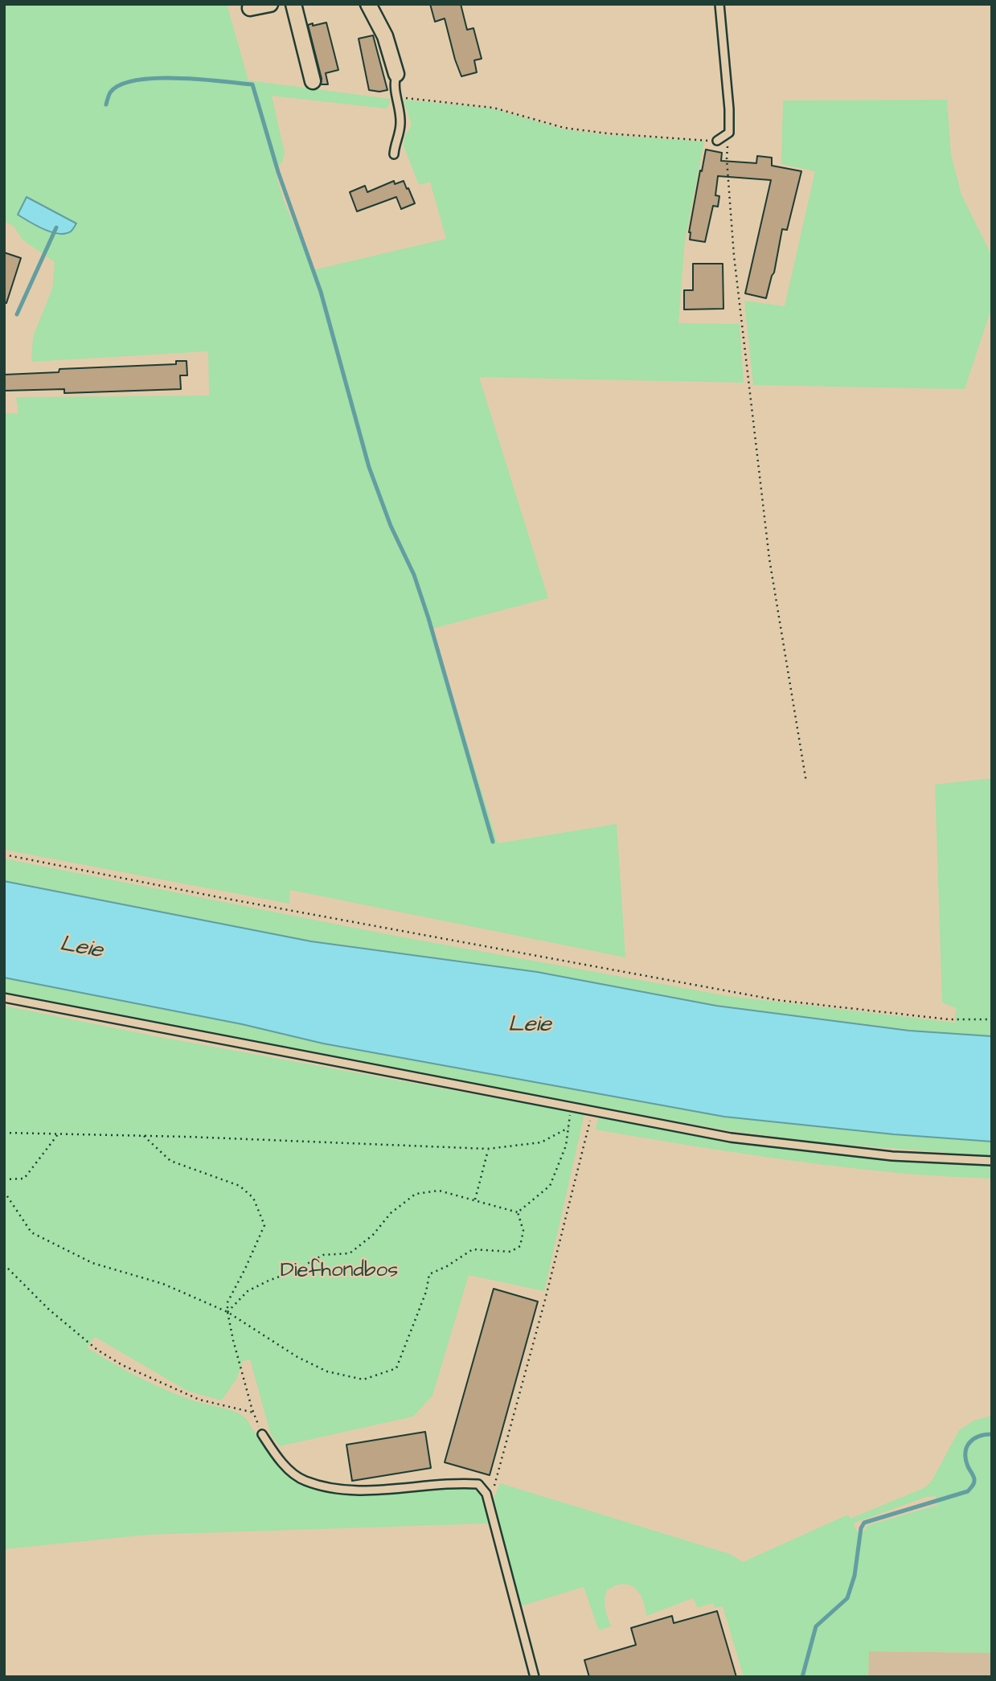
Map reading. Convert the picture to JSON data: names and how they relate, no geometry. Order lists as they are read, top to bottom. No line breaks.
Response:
{"water":["Leie"],"parks":["Diefhondbos"]}
